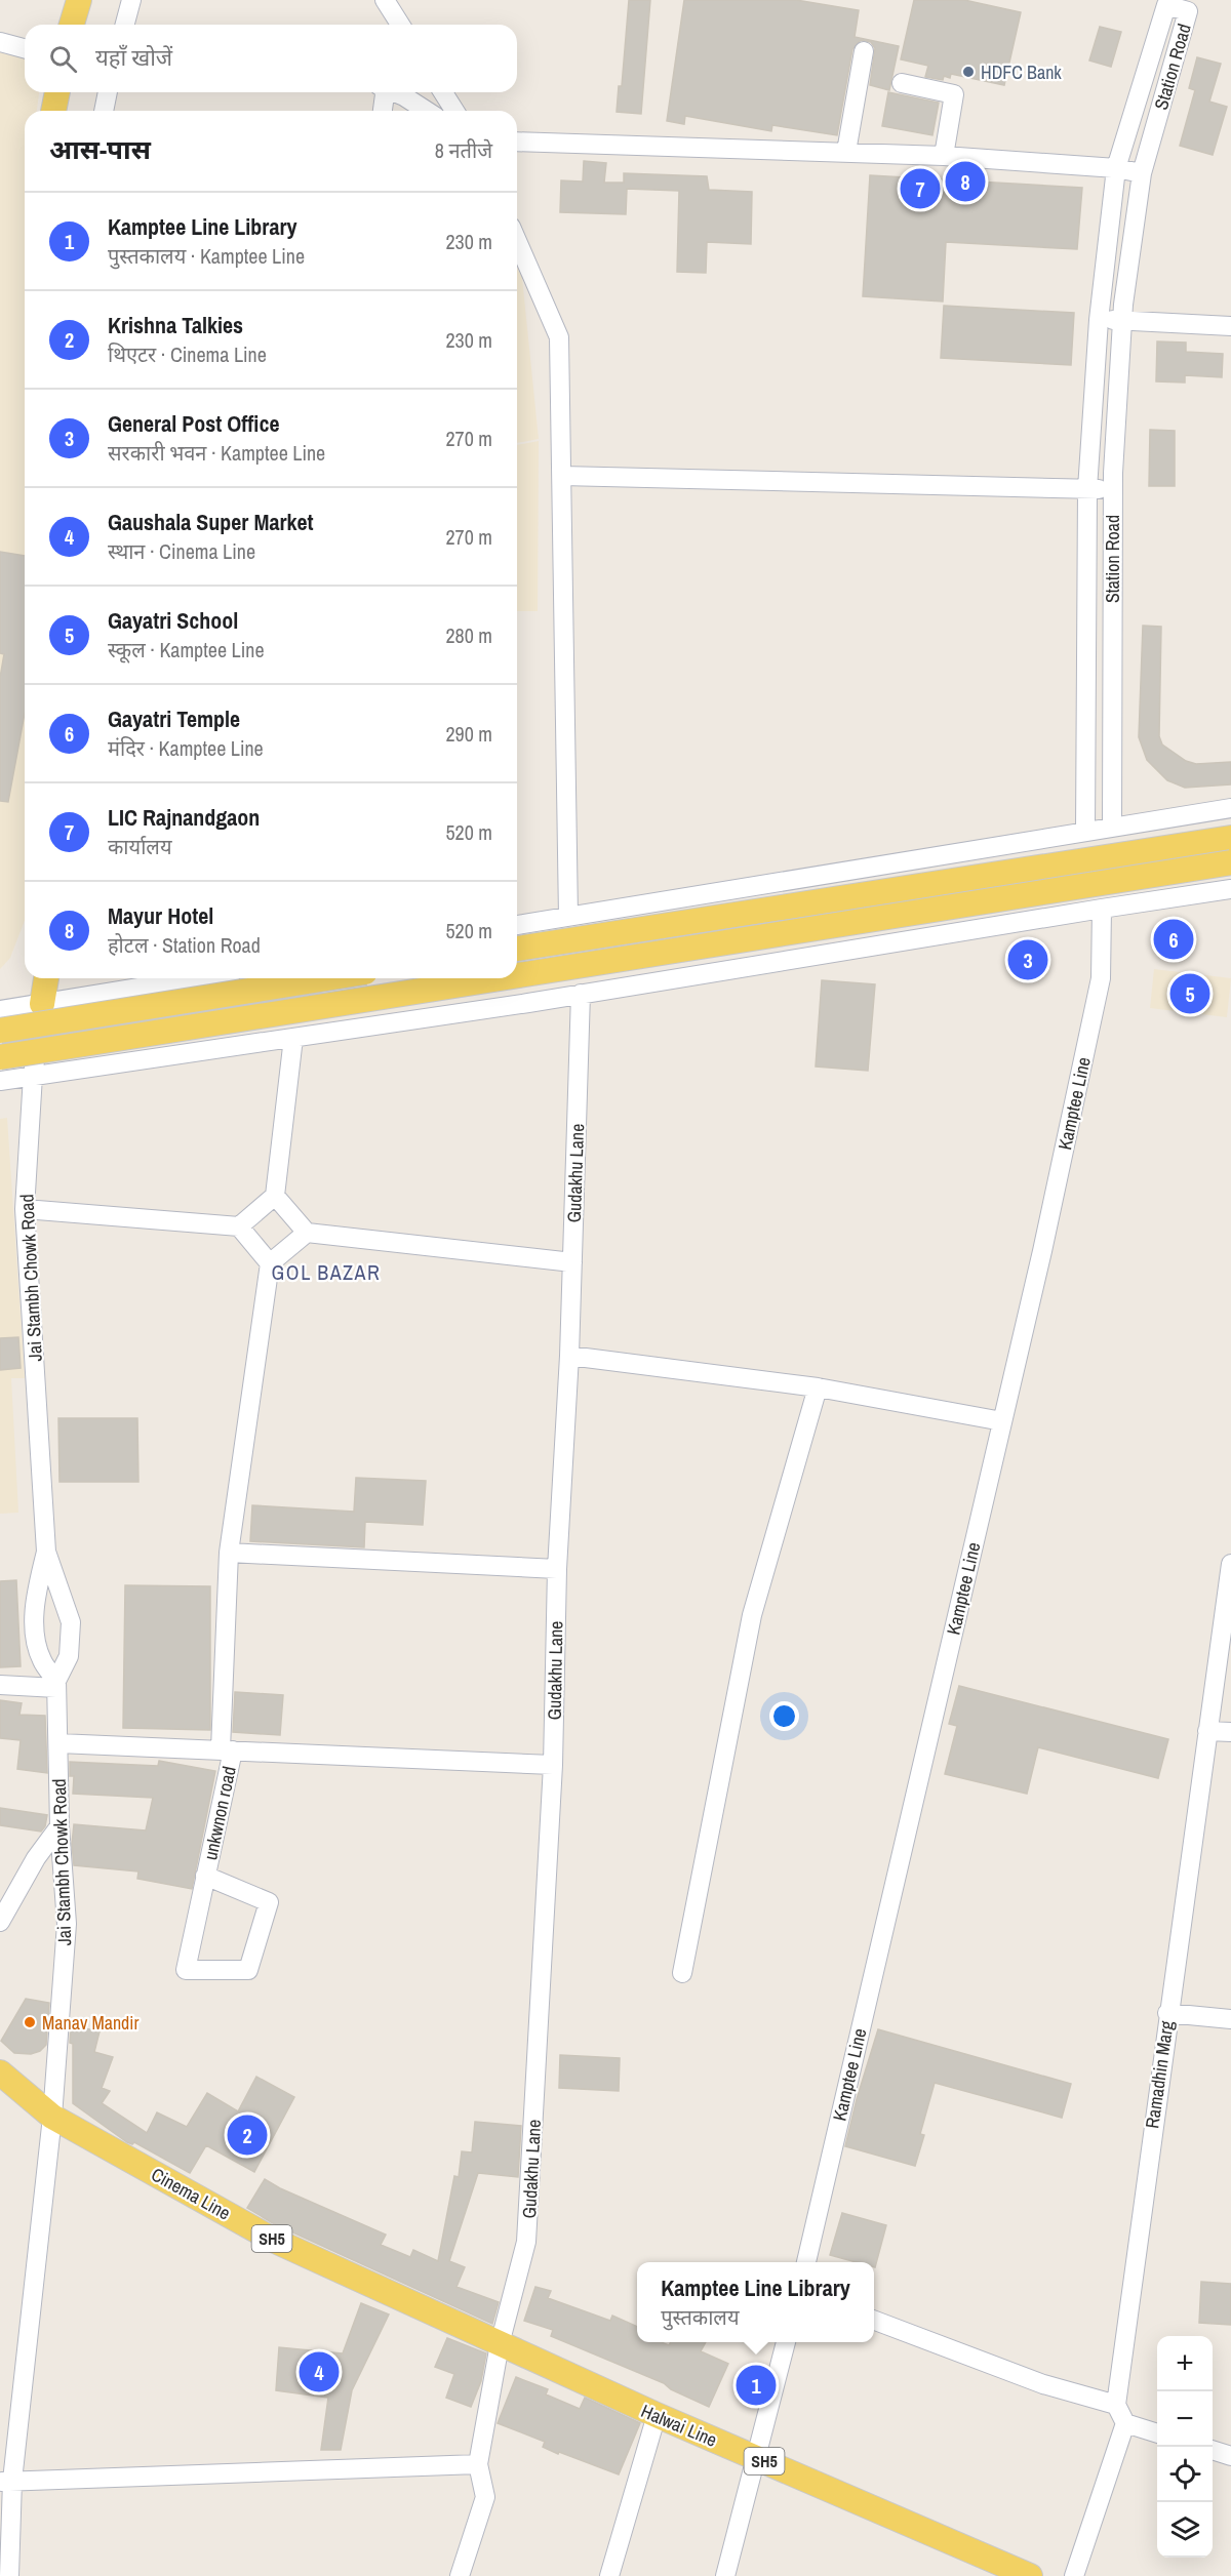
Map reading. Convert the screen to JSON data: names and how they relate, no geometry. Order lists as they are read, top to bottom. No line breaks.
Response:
{"streets":{"main road":["Cinema Line","SH5","Halwai Line"],"street":["Station Road","Kamptee Line","Gudakhu Lane","Jai Stambh Chowk Road","unkwnon road","Ramadhin Marg"]},"crossings":[["Gudakhu Lane","Cinema Line"],["Gudakhu Lane","Halwai Line"],["Jai Stambh Chowk Road","Cinema Line"],["Jai Stambh Chowk Road","SH5"],["Cinema Line","SH5"],["Cinema Line","Halwai Line"]],"districts":["GOL BAZAR"],"places":["HDFC Bank","Manav Mandir"],"page":{"search":"यहाँ खोजें","heading":["आस-पास","8 नतीजे"],"pins":["8","7","6","3","5","2","4","1"],"list":[{"mark":"1","name":"Kamptee Line Library","note":"पुस्तकालय · Kamptee Line","value":"230 m"},{"mark":"2","name":"Krishna Talkies","note":"थिएटर · Cinema Line","value":"230 m"},{"mark":"3","name":"General Post Office","note":"सरकारी भवन · Kamptee Line","value":"270 m"},{"mark":"4","name":"Gaushala Super Market","note":"स्थान · Cinema Line","value":"270 m"},{"mark":"5","name":"Gayatri School","note":"स्कूल · Kamptee Line","value":"280 m"},{"mark":"6","name":"Gayatri Temple","note":"मंदिर · Kamptee Line","value":"290 m"},{"mark":"7","name":"LIC Rajnandgaon","note":"कार्यालय","value":"520 m"},{"mark":"8","name":"Mayur Hotel","note":"होटल · Station Road","value":"520 m"}],"popup":["Kamptee Line Library","पुस्तकालय"],"map_buttons":["+","−"]}}
